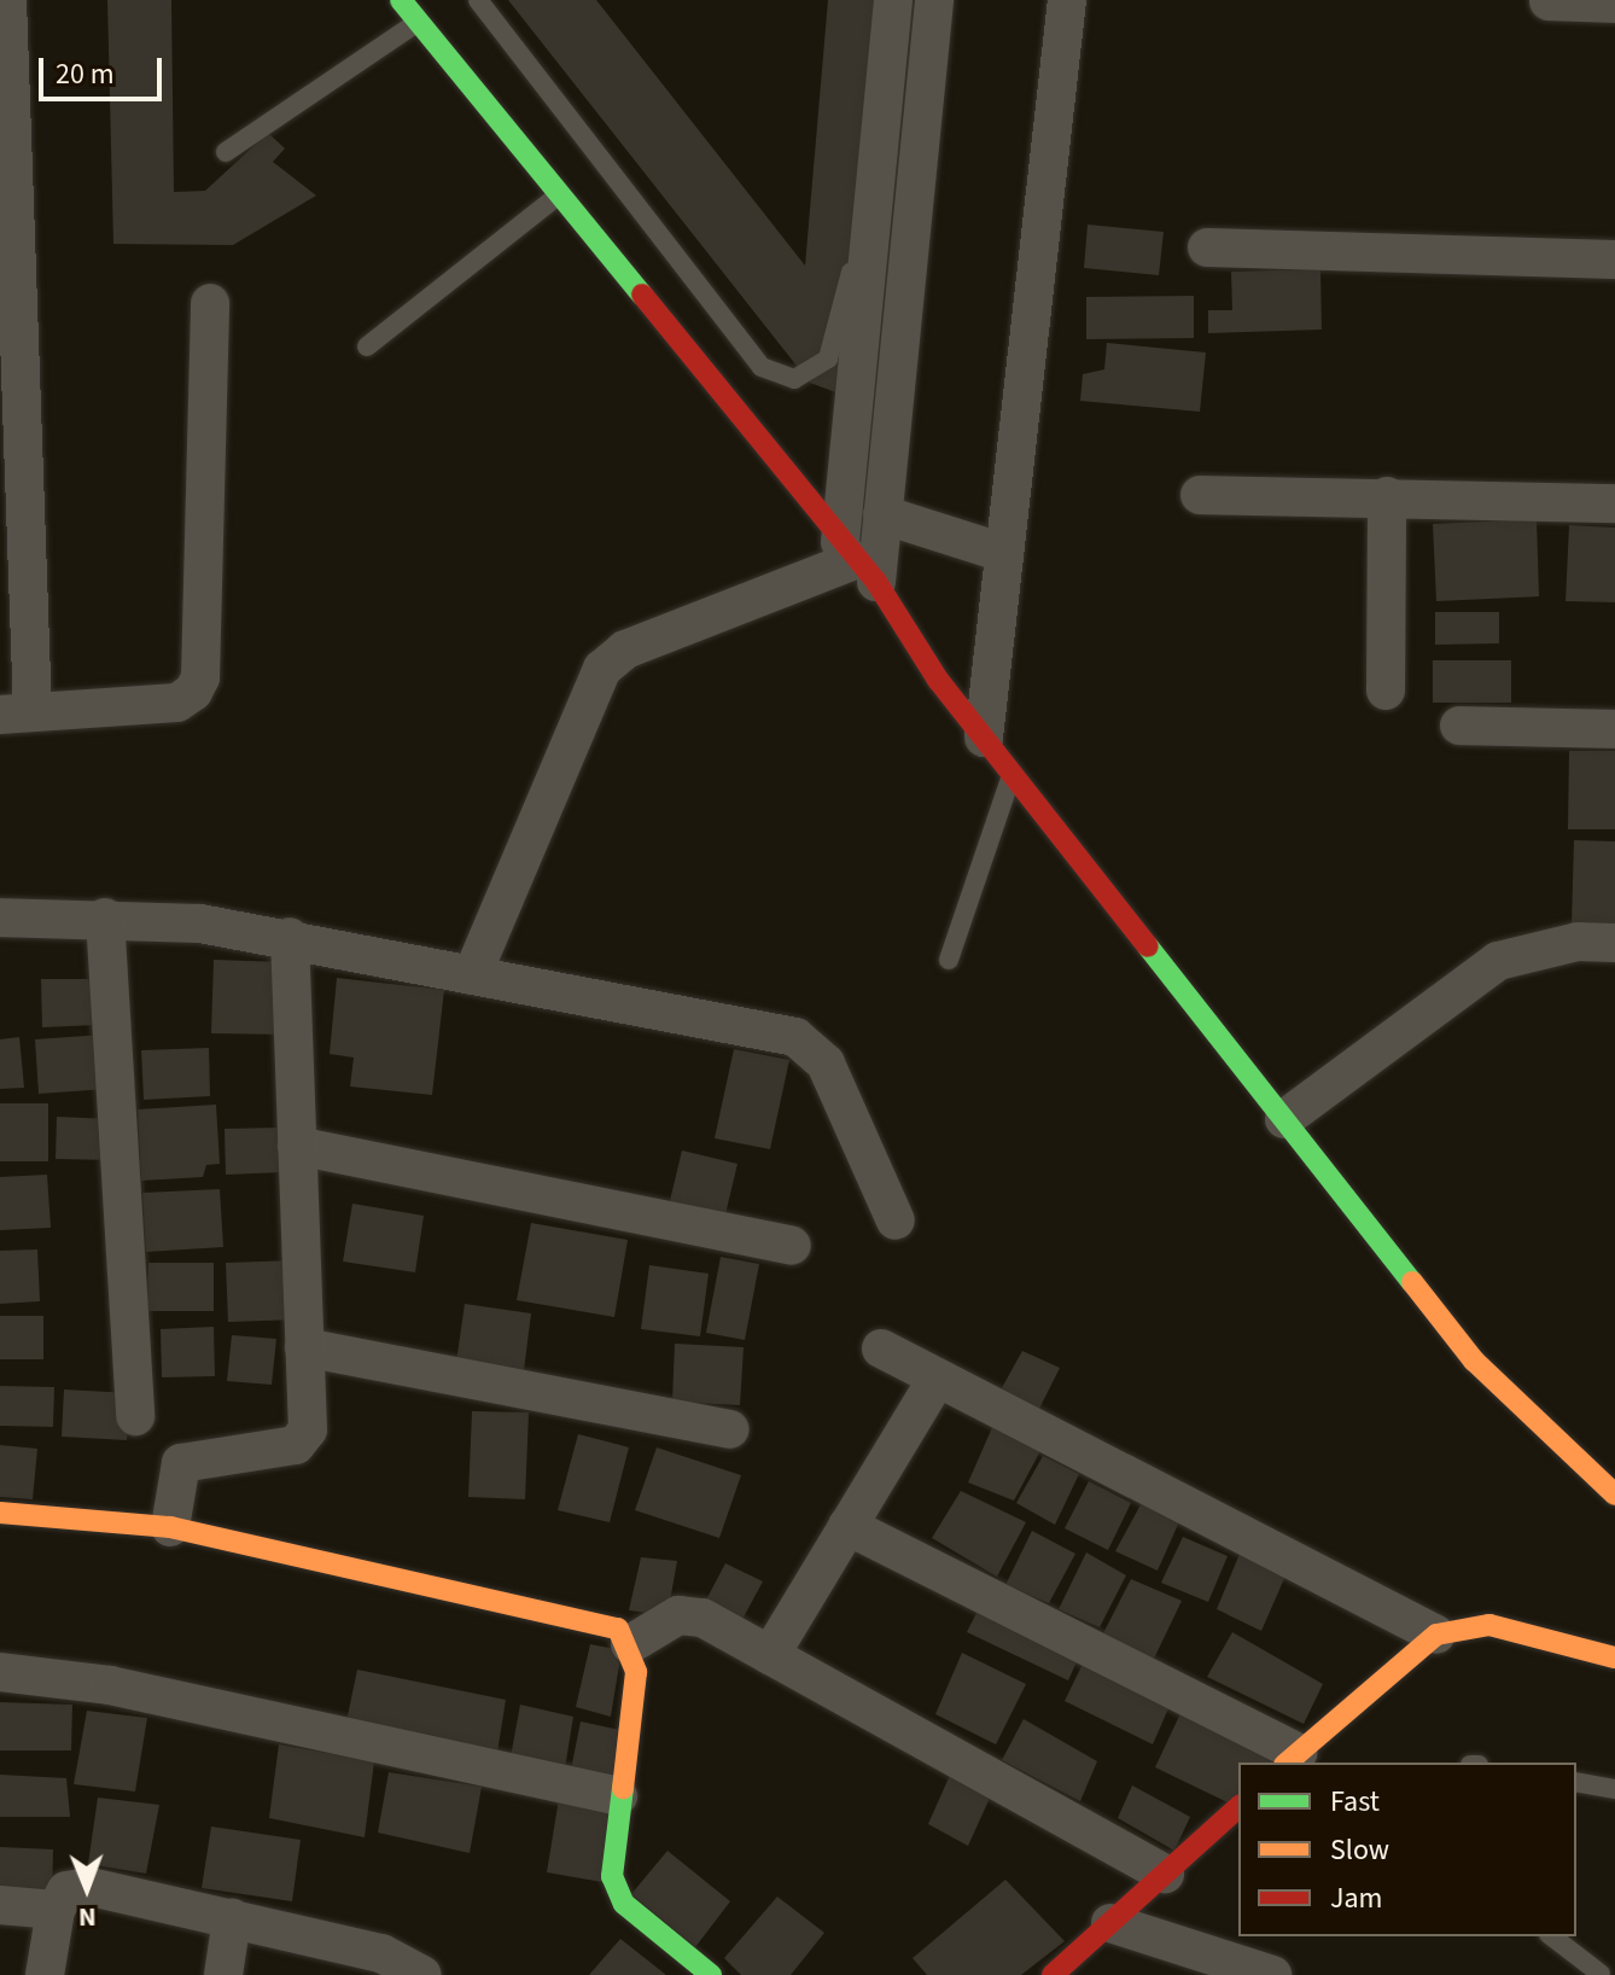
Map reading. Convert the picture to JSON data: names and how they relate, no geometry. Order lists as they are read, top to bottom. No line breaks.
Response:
{"legend":["Fast","Slow","Jam"],"scale_bar":"20 m","north":"bottom"}
